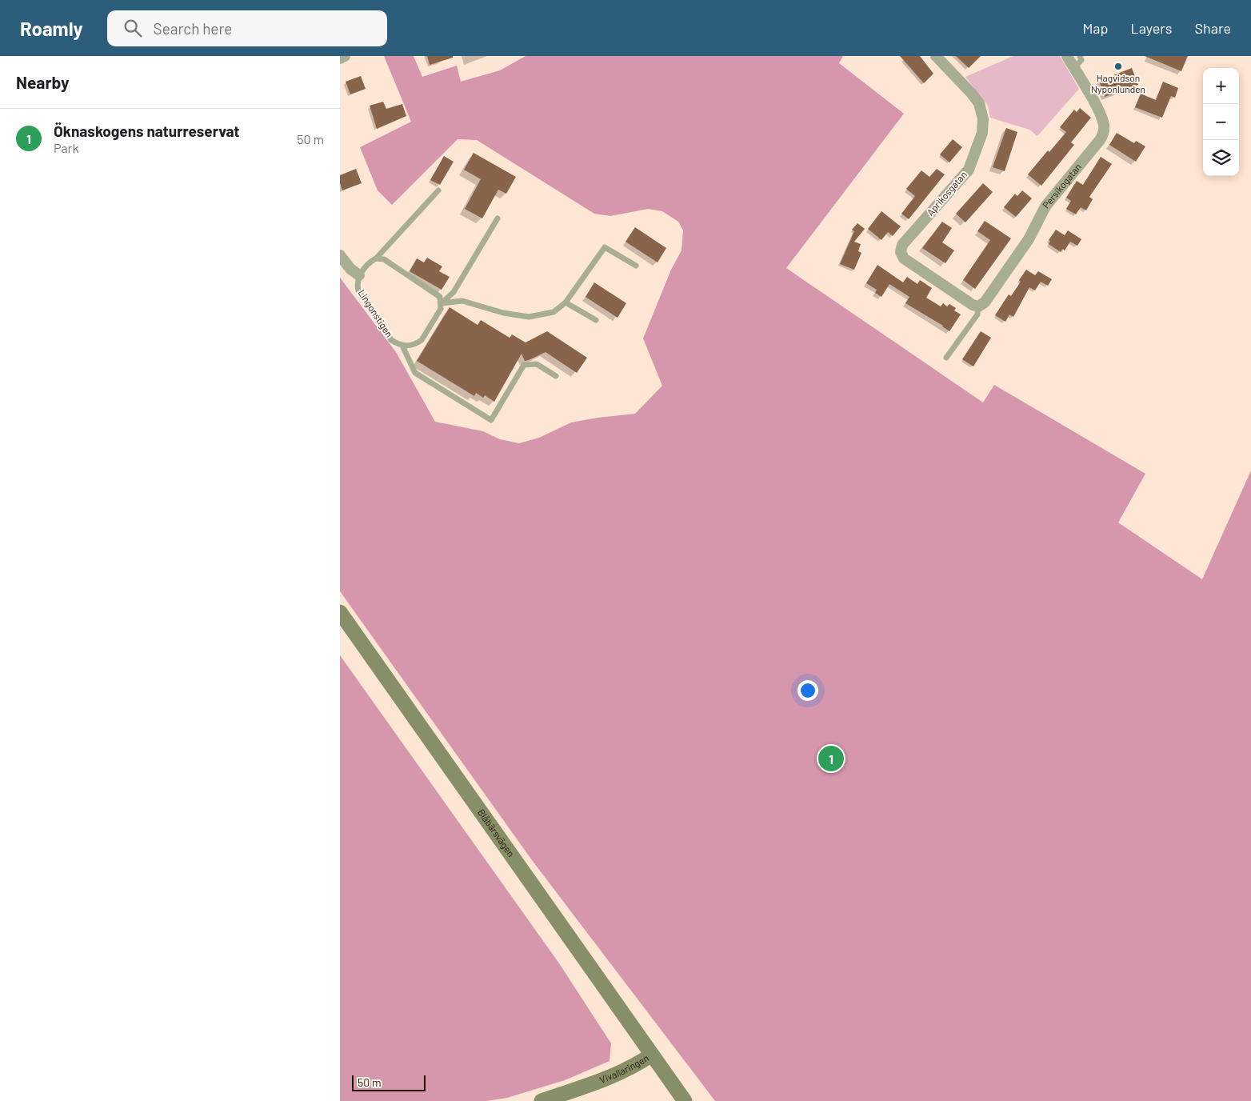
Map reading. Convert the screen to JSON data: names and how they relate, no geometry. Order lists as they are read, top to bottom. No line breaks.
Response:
{"streets":{"street":["Persikogatan","Aprikosgatan","Lingonstigen","Blåbärsvägen","Vivallaringen"]},"crossings":[["Persikogatan","Aprikosgatan"],["Blåbärsvägen","Vivallaringen"]],"places":["Hagvidson Nyponlunden"],"scale_bar":"50 m","page":{"header":"Roamly","search":"Search here","nav":["Map","Layers","Share"],"heading":"Nearby","map_buttons":["+","−"],"list":[{"mark":"1","name":"Öknaskogens naturreservat","note":"Park","value":"50 m"}],"pins":"1","scale":"50 m"}}
